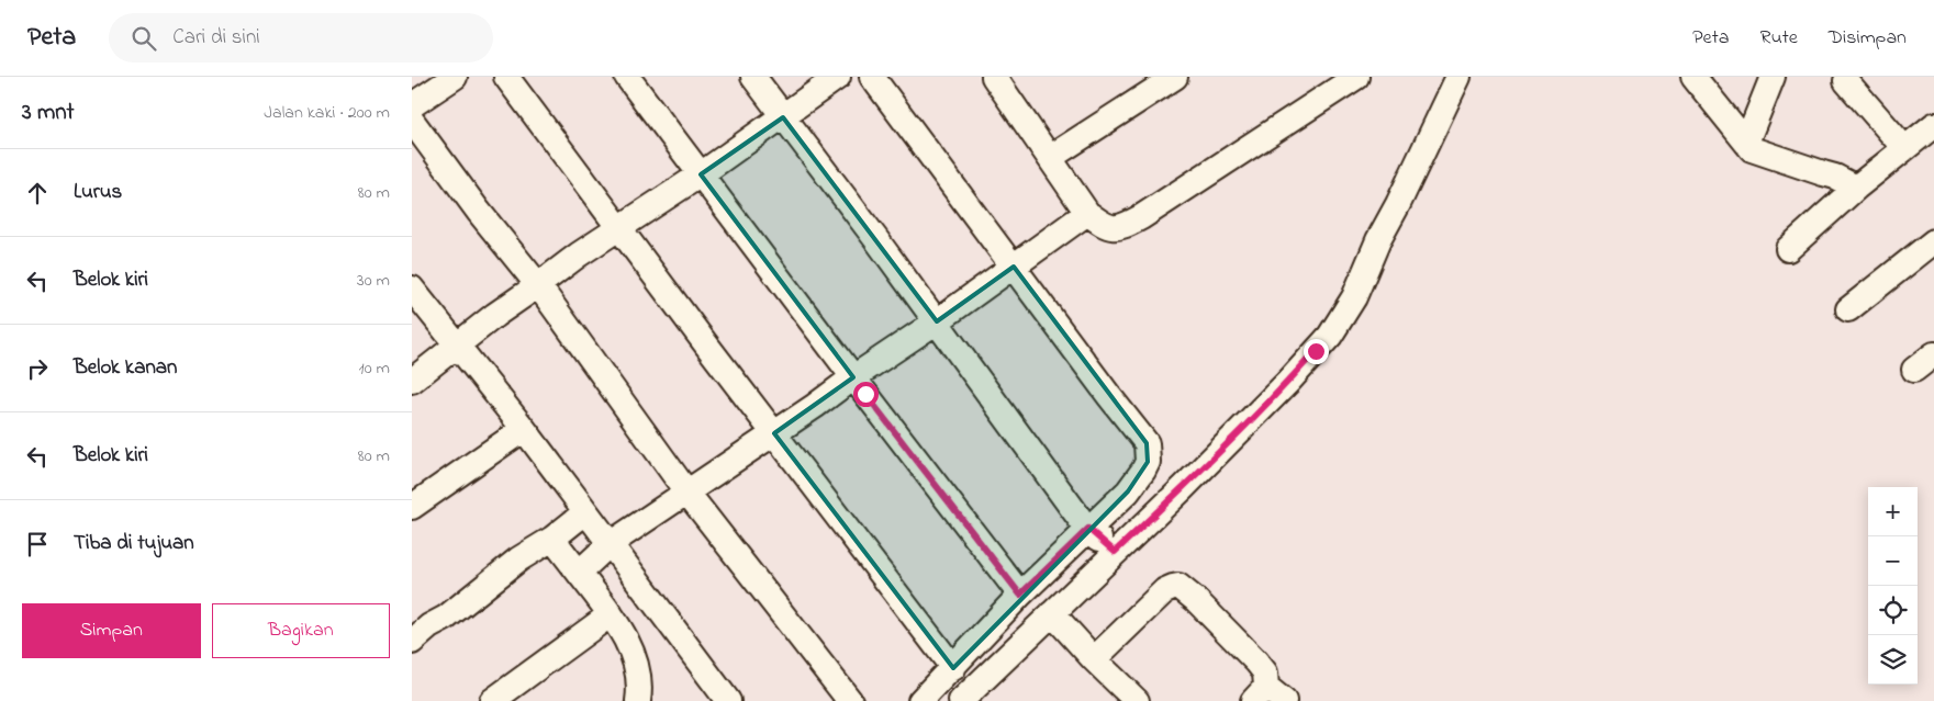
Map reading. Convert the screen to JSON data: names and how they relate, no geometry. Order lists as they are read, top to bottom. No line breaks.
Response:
{"page":{"header":"Peta","search":"Cari di sini","nav":["Peta","Rute","Disimpan"],"heading":["3 mnt","Jalan kaki · 200 m"],"list":[["Lurus","80 m"],["Belok kiri","30 m"],["Belok kanan","10 m"],["Belok kiri","80 m"],"Tiba di tujuan"],"map_buttons":["+","−"],"buttons":["Simpan","Bagikan"]}}
